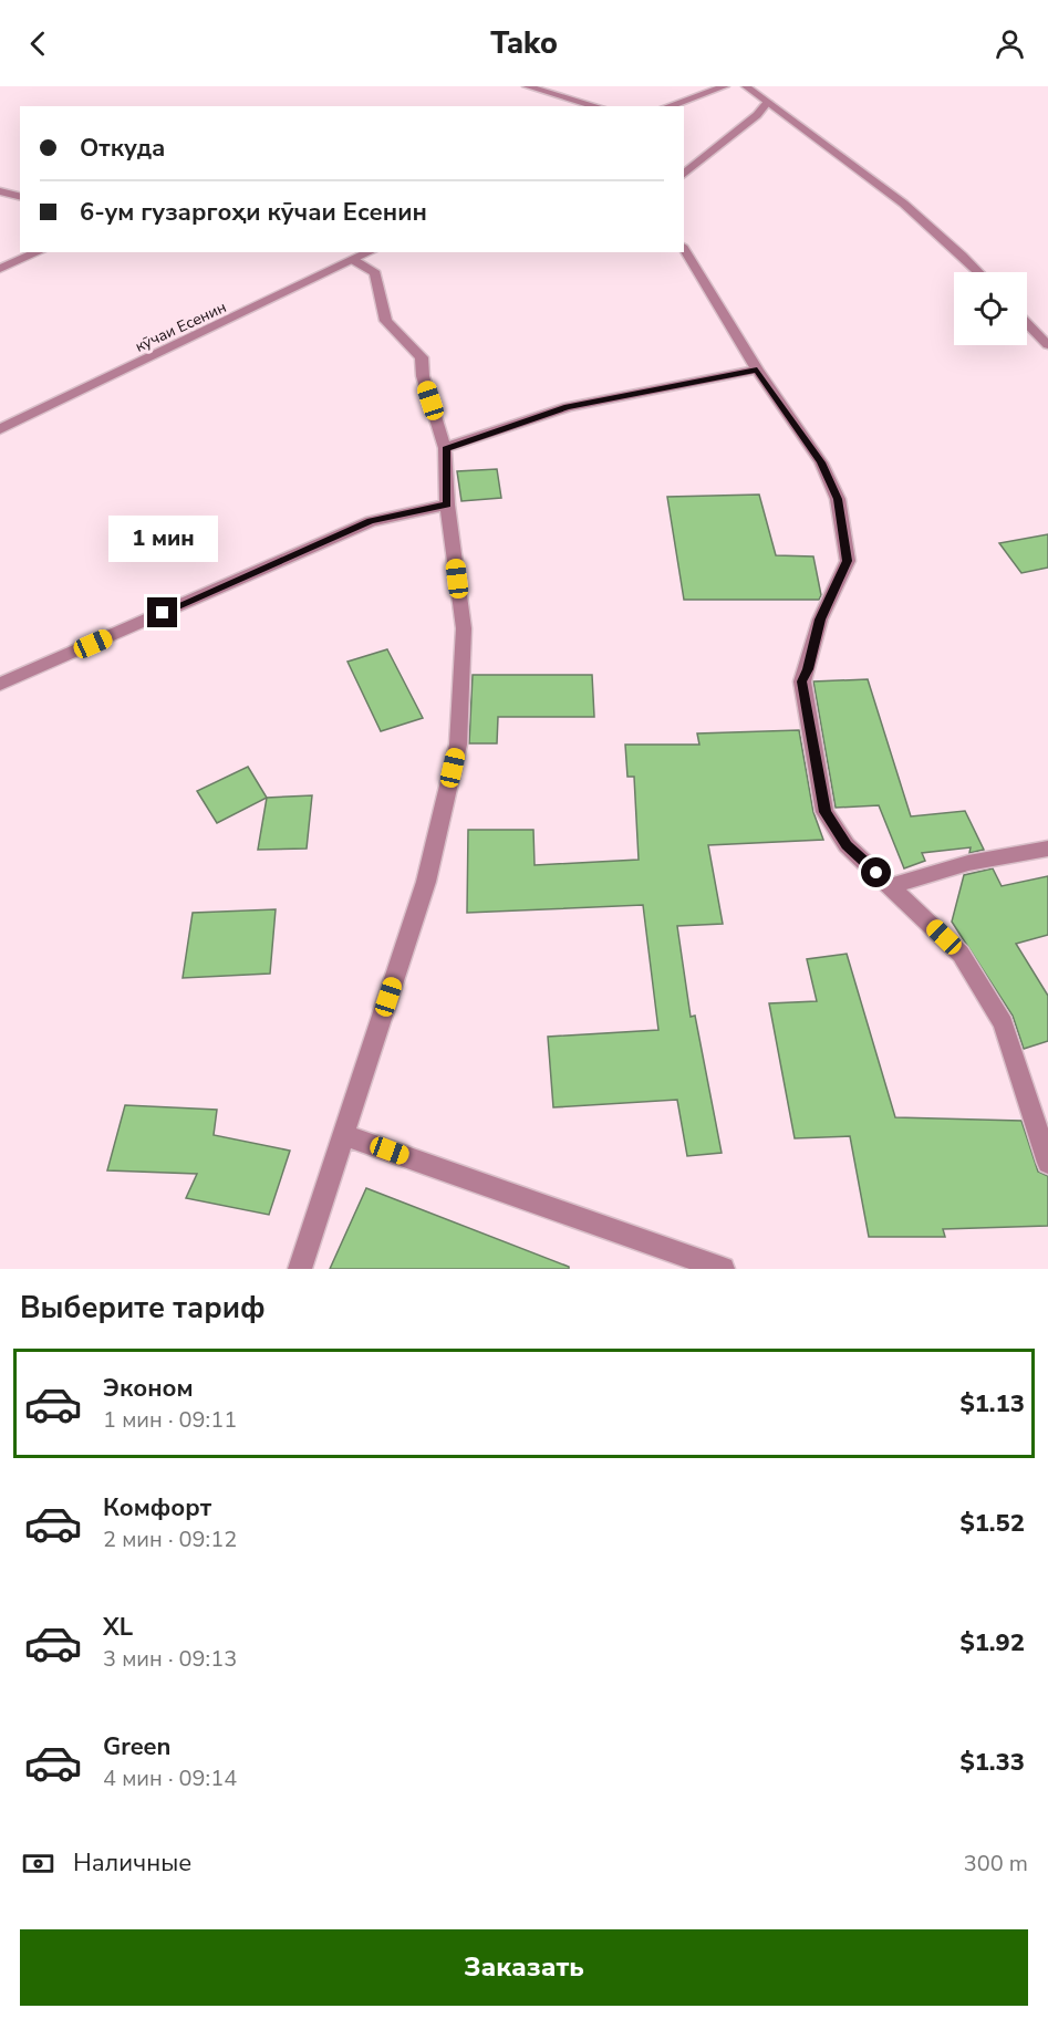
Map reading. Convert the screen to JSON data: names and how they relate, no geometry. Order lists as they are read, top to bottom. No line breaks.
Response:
{"streets":{"street":["кӯчаи Есенин"]},"page":{"header":"Tako","banner":["Откуда","6-ум гузаргоҳи кӯчаи Есенин"],"bubble":"1 мин","heading":"Выберите тариф","list":[{"name":"Эконом","note":"1 мин · 09:11","value":"$1.13"},{"name":"Комфорт","note":"2 мин · 09:12","value":"$1.52"},{"name":"XL","note":"3 мин · 09:13","value":"$1.92"},{"name":"Green","note":"4 мин · 09:14","value":"$1.33"}],"pay":["Наличные","300 m"],"buttons":"Заказать"}}
